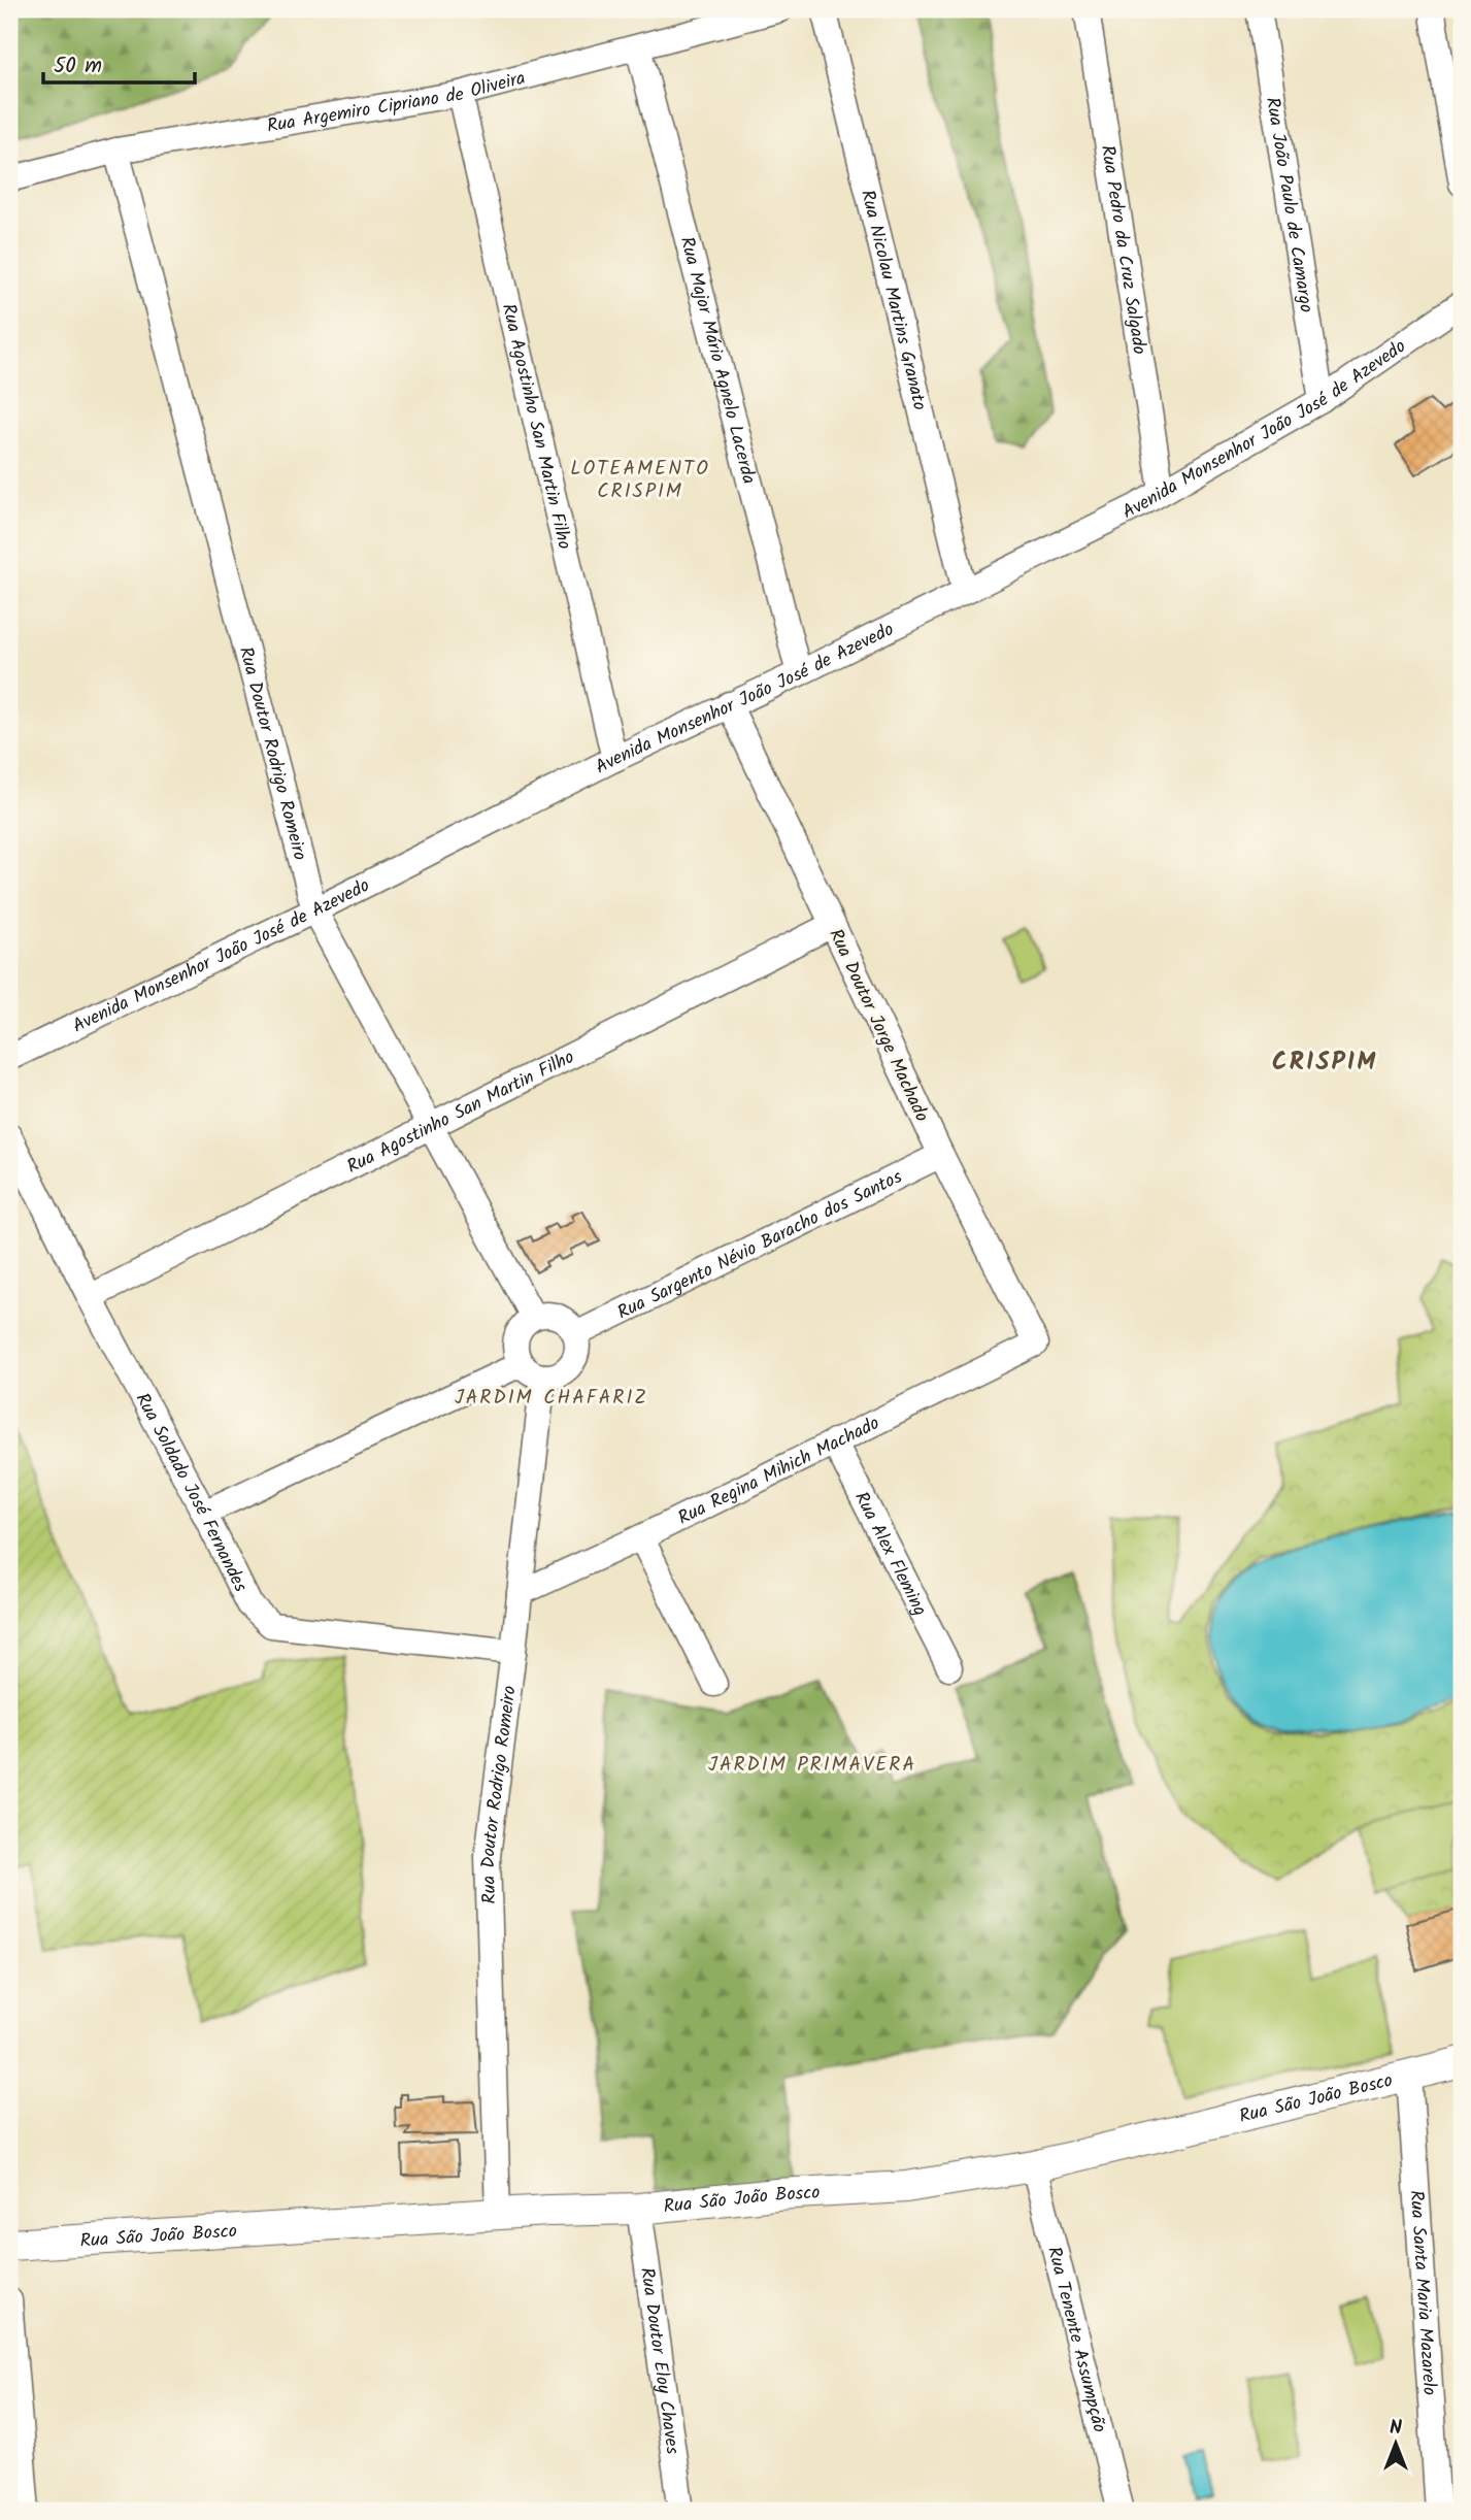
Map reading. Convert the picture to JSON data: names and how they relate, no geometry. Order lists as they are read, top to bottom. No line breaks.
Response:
{"streets":{"main road":["Rua São João Bosco"],"street":["Rua Argemiro Cipriano de Oliveira","Rua João Paulo de Camargo","Rua Pedro da Cruz Salgado","Rua Nicolau Martins Granato","Rua Major Mário Agnelo Lacerda","Rua Agostinho San Martin Filho","Avenida Monsenhor João José de Azevedo","Rua Doutor Rodrigo Romeiro","Rua Doutor Jorge Machado","Rua Sargento Névio Baracho dos Santos","Rua Regina Mihich Machado","Rua Soldado José Fernandes","Rua Alex Fleming","Rua Santa Maria Mazarelo","Rua Tenente Assumpção","Rua Doutor Eloy Chaves"]},"crossings":[["Rua Argemiro Cipriano de Oliveira","Rua Major Mário Agnelo Lacerda"],["Rua Argemiro Cipriano de Oliveira","Rua Agostinho San Martin Filho"],["Rua Argemiro Cipriano de Oliveira","Rua Doutor Rodrigo Romeiro"],["Rua João Paulo de Camargo","Avenida Monsenhor João José de Azevedo"],["Rua Pedro da Cruz Salgado","Avenida Monsenhor João José de Azevedo"],["Rua Nicolau Martins Granato","Avenida Monsenhor João José de Azevedo"],["Rua Major Mário Agnelo Lacerda","Avenida Monsenhor João José de Azevedo"],["Rua Agostinho San Martin Filho","Avenida Monsenhor João José de Azevedo"],["Rua Agostinho San Martin Filho","Rua Doutor Rodrigo Romeiro"],["Rua Agostinho San Martin Filho","Rua Doutor Jorge Machado"],["Rua Agostinho San Martin Filho","Rua Soldado José Fernandes"],["Avenida Monsenhor João José de Azevedo","Rua Doutor Rodrigo Romeiro"],["Avenida Monsenhor João José de Azevedo","Rua Doutor Jorge Machado"],["Rua Doutor Rodrigo Romeiro","Rua Sargento Névio Baracho dos Santos"],["Rua Doutor Rodrigo Romeiro","Rua Regina Mihich Machado"],["Rua Doutor Rodrigo Romeiro","Rua Soldado José Fernandes"],["Rua Doutor Rodrigo Romeiro","Rua São João Bosco"],["Rua Doutor Jorge Machado","Rua Sargento Névio Baracho dos Santos"],["Rua Doutor Jorge Machado","Rua Regina Mihich Machado"],["Rua Regina Mihich Machado","Rua Alex Fleming"],["Rua São João Bosco","Rua Santa Maria Mazarelo"],["Rua São João Bosco","Rua Tenente Assumpção"],["Rua São João Bosco","Rua Doutor Eloy Chaves"]],"districts":["LOTEAMENTO CRISPIM","CRISPIM","JARDIM CHAFARIZ","JARDIM PRIMAVERA"],"scale_bar":"50 m","north":"top"}
